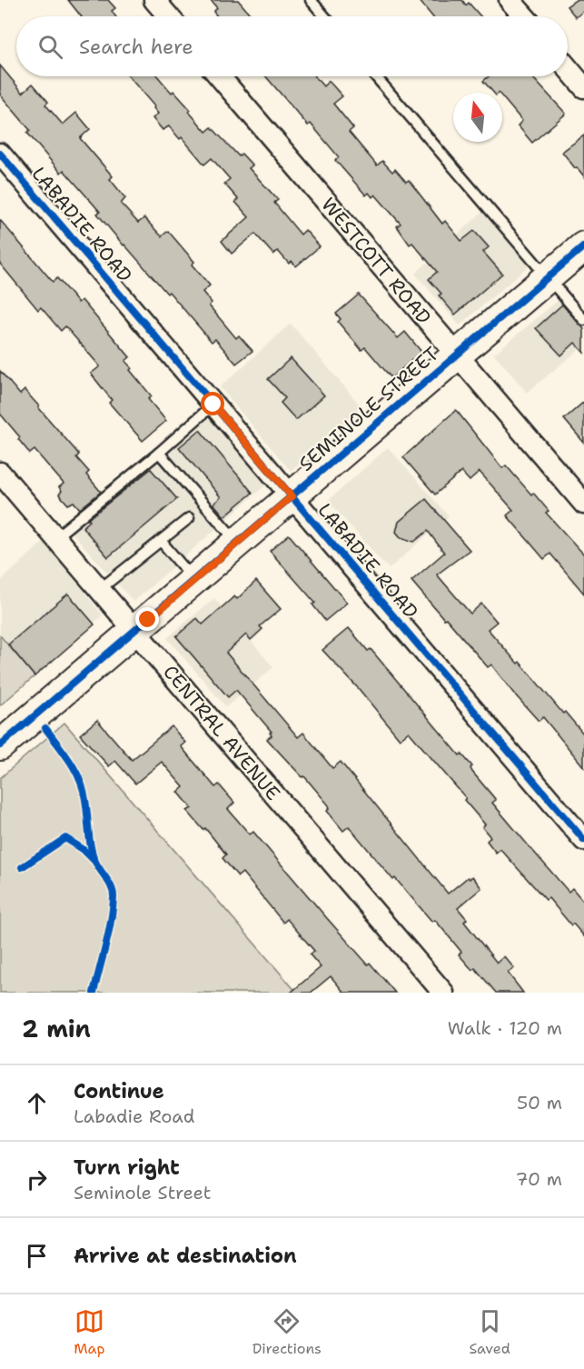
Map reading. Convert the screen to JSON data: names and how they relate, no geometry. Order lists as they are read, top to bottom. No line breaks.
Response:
{"streets":{"street":["LABADIE ROAD","WESTCOTT ROAD","SEMINOLE STREET","CENTRAL AVENUE"]},"crossings":[["LABADIE ROAD","SEMINOLE STREET"],["WESTCOTT ROAD","SEMINOLE STREET"],["SEMINOLE STREET","CENTRAL AVENUE"]],"north":"top","page":{"search":"Search here","heading":["2 min","Walk · 120 m"],"list":[["Continue","Labadie Road","50 m"],["Turn right","Seminole Street","70 m"],"Arrive at destination"],"nav":["Map","Directions","Saved"]}}
